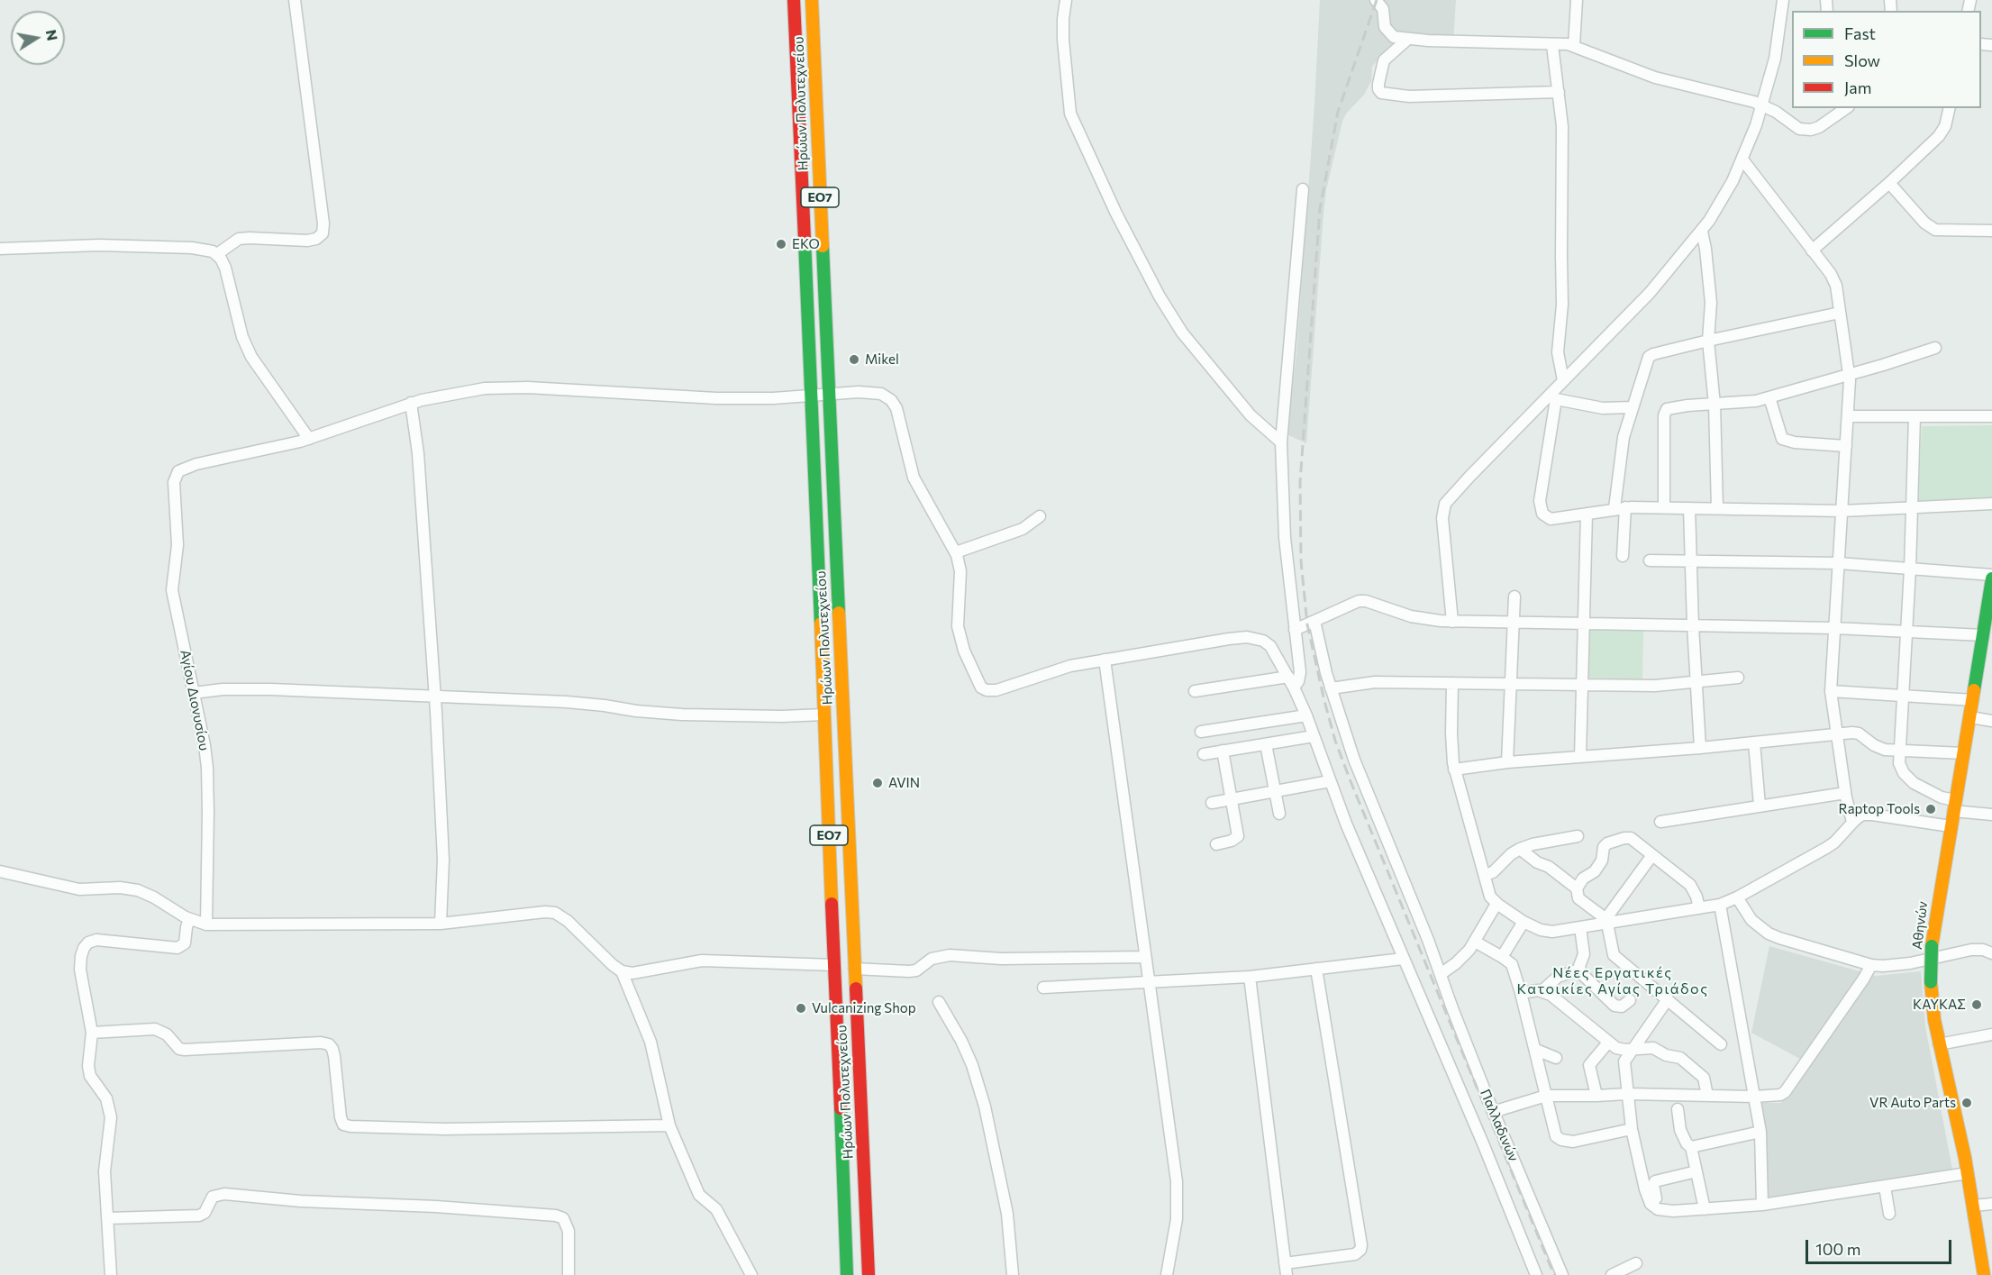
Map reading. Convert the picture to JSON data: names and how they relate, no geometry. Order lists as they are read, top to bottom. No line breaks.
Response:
{"streets":{"main road":["Ηρώων Πολυτεχνείου","ΕΟ7","Αθηνών"],"street":["Αγίου Διονυσίου","Παλλαδινών"]},"districts":["Νέες Εργατικές Κατοικίες Αγίας Τριάδος"],"places":["EKO","Mikel","AVIN","Raptop Tools","ΚΑΥΚΑΣ","Vulcanizing Shop","VR Auto Parts"],"legend":["Fast","Slow","Jam"],"scale_bar":"100 m","north":"right"}
